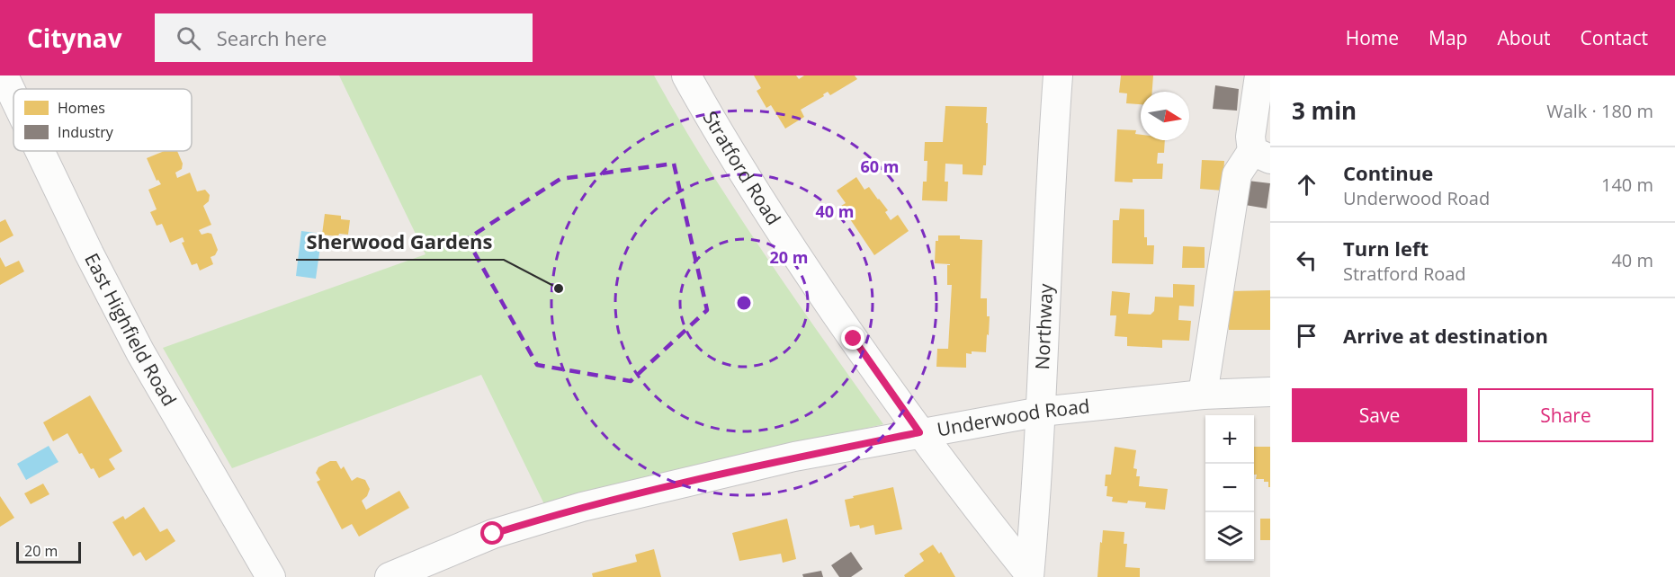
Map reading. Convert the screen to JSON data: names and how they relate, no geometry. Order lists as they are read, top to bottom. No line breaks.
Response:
{"streets":{"street":["Stratford Road","Northway","East Highfield Road","Underwood Road"]},"crossings":[["Stratford Road","Northway"],["Stratford Road","Underwood Road"],["Northway","Underwood Road"]],"places":["Sherwood Gardens"],"legend":["Homes","Industry"],"scale_bar":"20 m","north":"right","page":{"header":"Citynav","search":"Search here","nav":["Home","Map","About","Contact"],"heading":["3 min","Walk · 180 m"],"list":[["Continue","Underwood Road","140 m"],["Turn left","Stratford Road","40 m"],"Arrive at destination"],"buttons":["Save","Share"],"map_buttons":["+","−"],"scale":"20 m"},"rings":["60 m","40 m","20 m"]}
